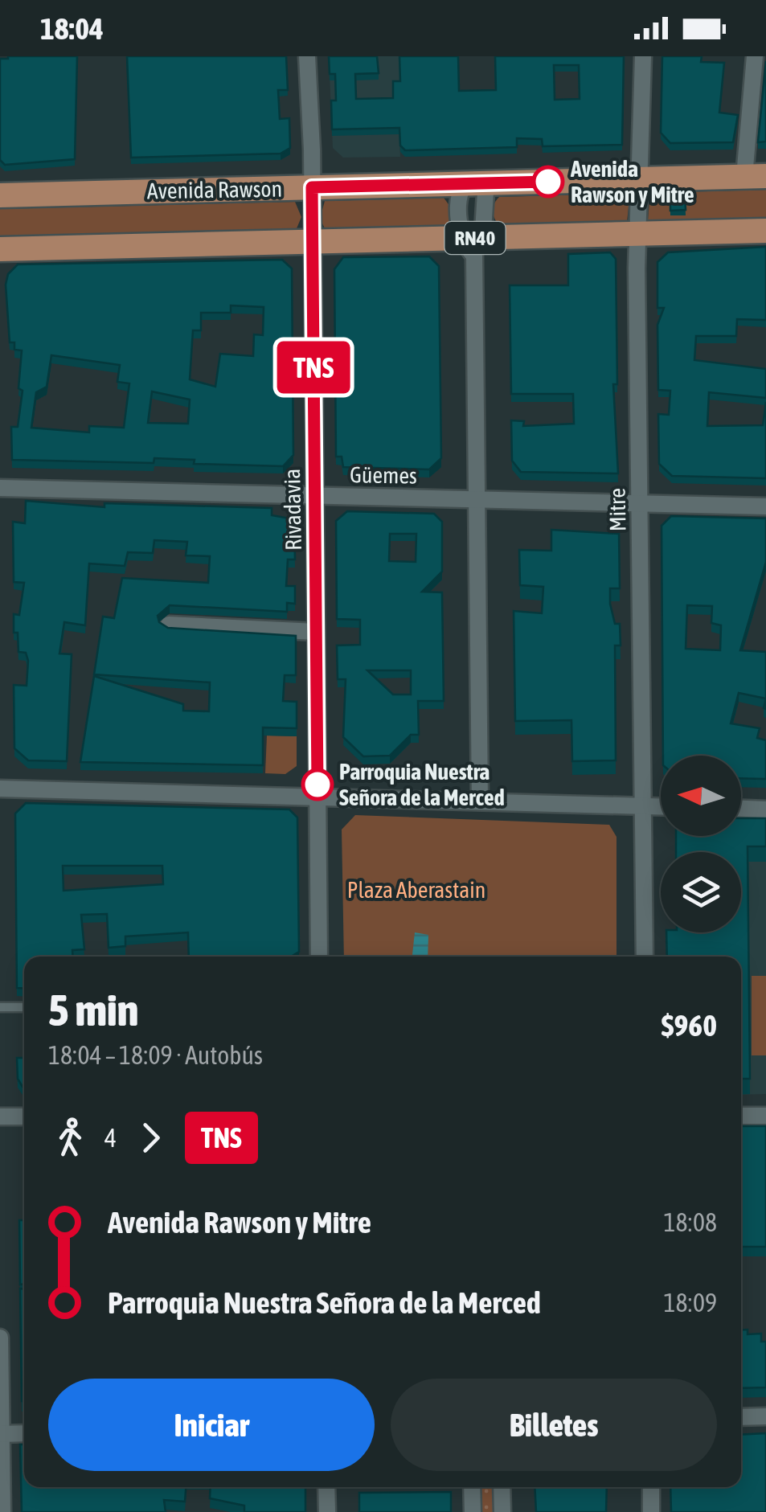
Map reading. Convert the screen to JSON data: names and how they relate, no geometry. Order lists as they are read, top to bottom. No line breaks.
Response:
{"streets":{"main road":["Avenida Rawson","RN40"],"street":["Güemes","Rivadavia","Mitre"]},"crossings":[["Avenida Rawson","Rivadavia"],["Avenida Rawson","Mitre"],["RN40","Rivadavia"],["RN40","Mitre"],["Güemes","Rivadavia"],["Güemes","Mitre"]],"parks":["Plaza Aberastain"],"places":["Avenida Rawson y Mitre","Parroquia Nuestra Señora de la Merced"],"lines":["bus line TNS"],"north":"left","page":{"status":"18:04","on_map":"TNS","heading":["5 min","18:04 – 18:09 · Autobús","$960"],"legs":["4","TNS"],"list":[{"name":"Avenida Rawson y Mitre","value":"18:08"},{"name":"Parroquia Nuestra Señora de la Merced","value":"18:09"}],"buttons":["Iniciar","Billetes"]}}
